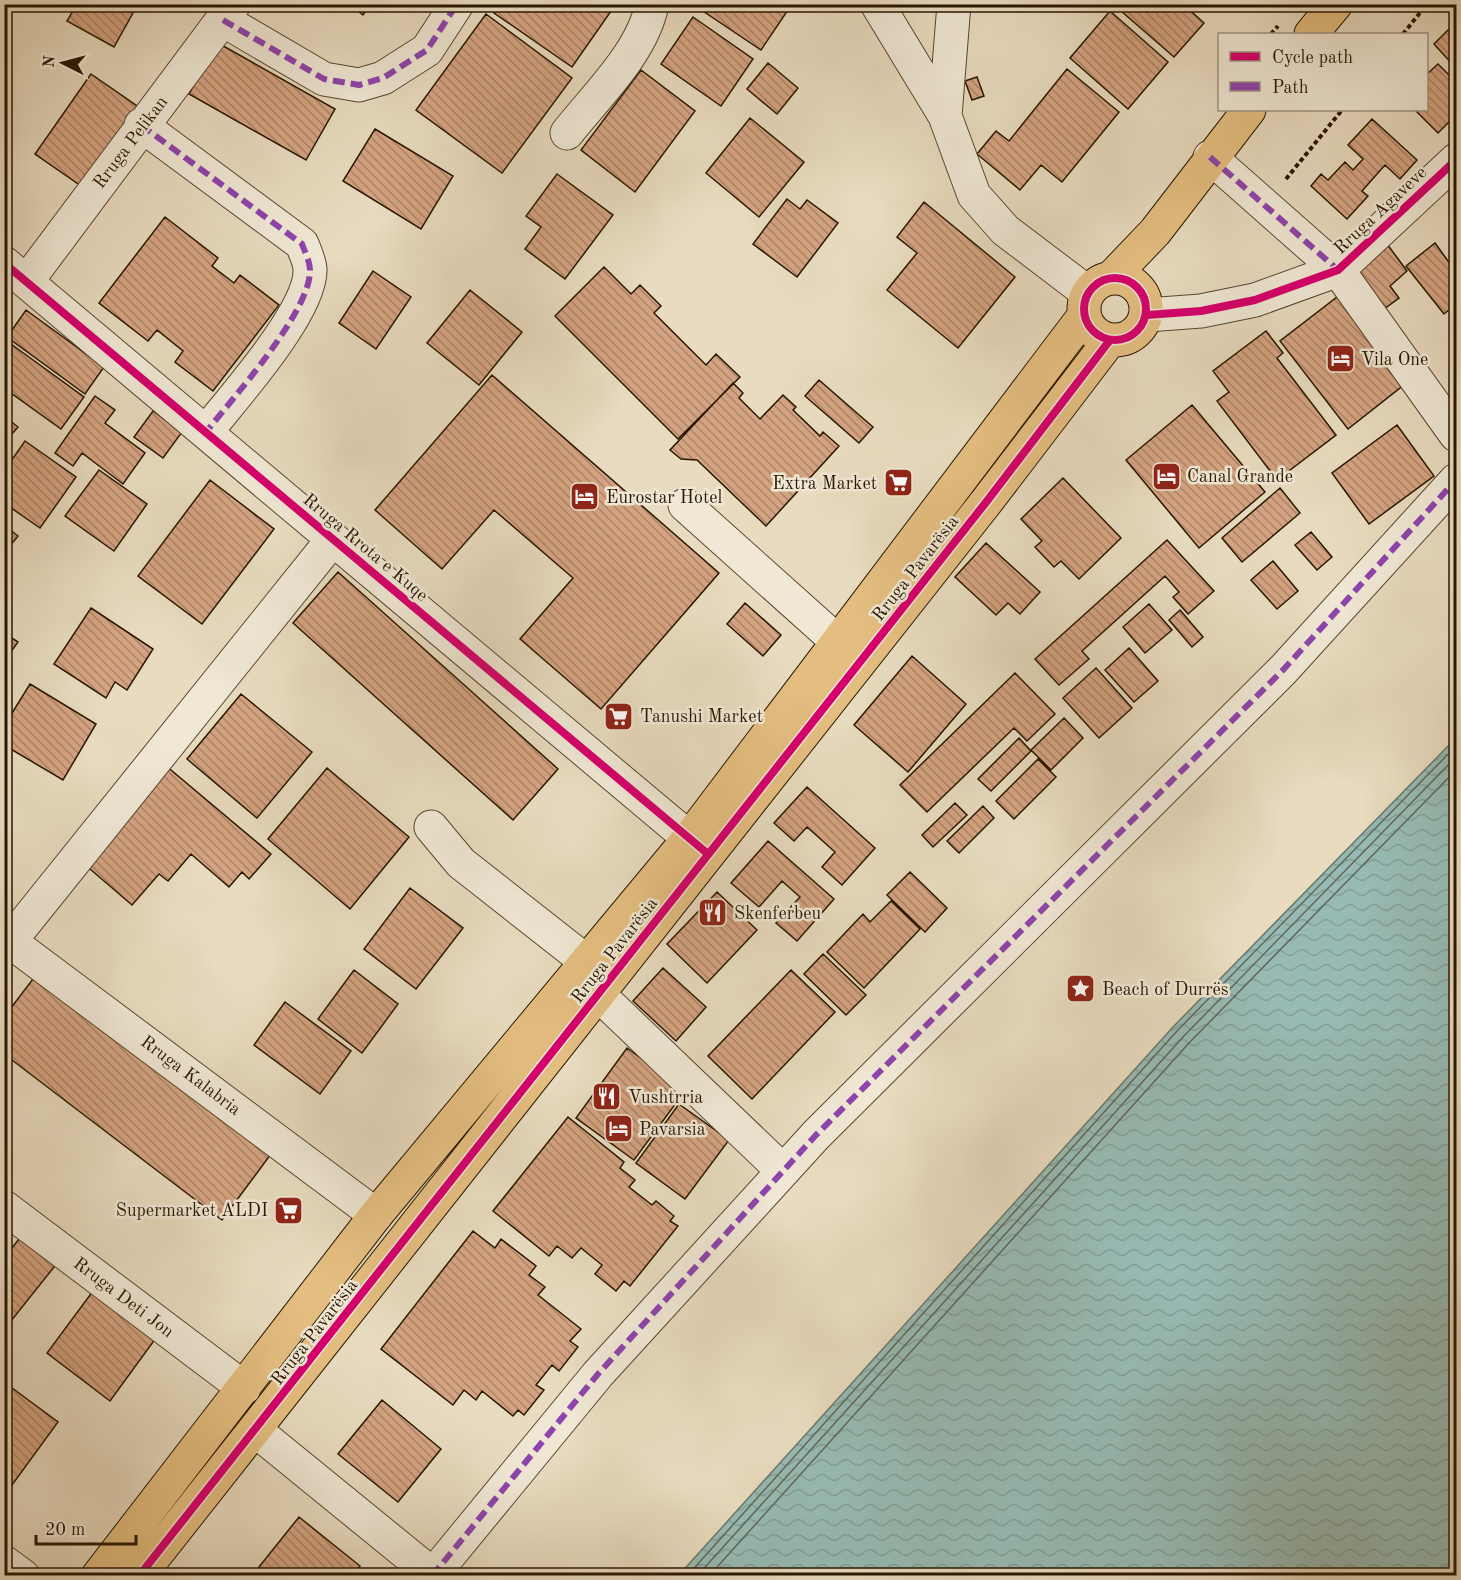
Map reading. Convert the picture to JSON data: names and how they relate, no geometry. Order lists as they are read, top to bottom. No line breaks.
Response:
{"streets":{"main road":["Rruga Pavarësia"],"street":["Rruga Pelikan","Rruga Agaveve","Rruga Rrota e Kuqe","Rruga Kalabria","Rruga Deti Jon"]},"crossings":[["Rruga Pelikan","Rruga Rrota e Kuqe"],["Rruga Agaveve","Rruga Pavarësia"],["Rruga Rrota e Kuqe","Rruga Pavarësia"],["Rruga Pavarësia","Rruga Kalabria"],["Rruga Pavarësia","Rruga Deti Jon"]],"places":{"hotel":["Vila One","Canal Grande","Eurostar Hotel","Pavarsia"],"supermarket":["Extra Market","Tanushi Market","Supermarket ALDI"],"restaurant":["Skenferbeu","Vushtrria"],"place":["Beach of Durrës"]},"legend":["Cycle path","Path"],"scale_bar":"20 m","north":"left"}
